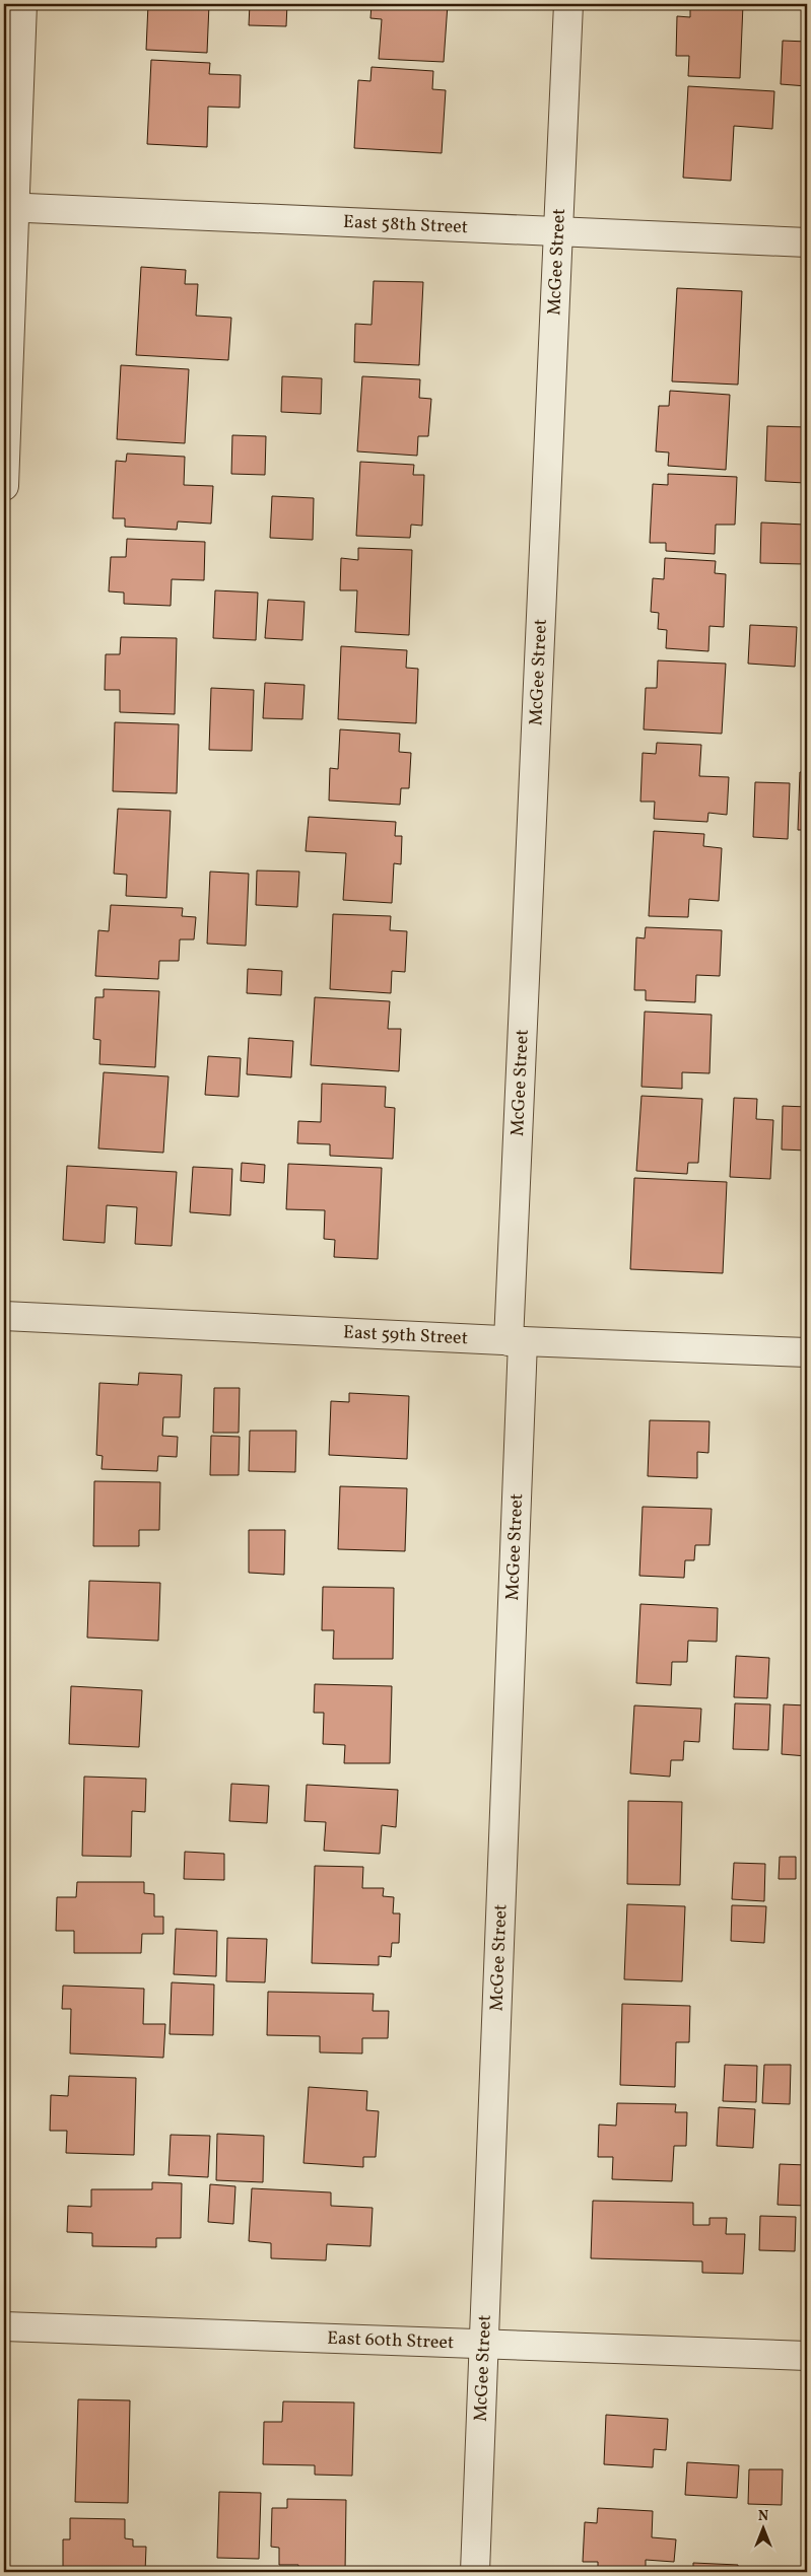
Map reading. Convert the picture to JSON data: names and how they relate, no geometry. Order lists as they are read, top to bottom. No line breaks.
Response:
{"streets":{"street":["East 58th Street","McGee Street","East 59th Street","East 60th Street"]},"crossings":[["East 58th Street","McGee Street"],["McGee Street","East 59th Street"],["McGee Street","East 60th Street"]],"north":"top"}
